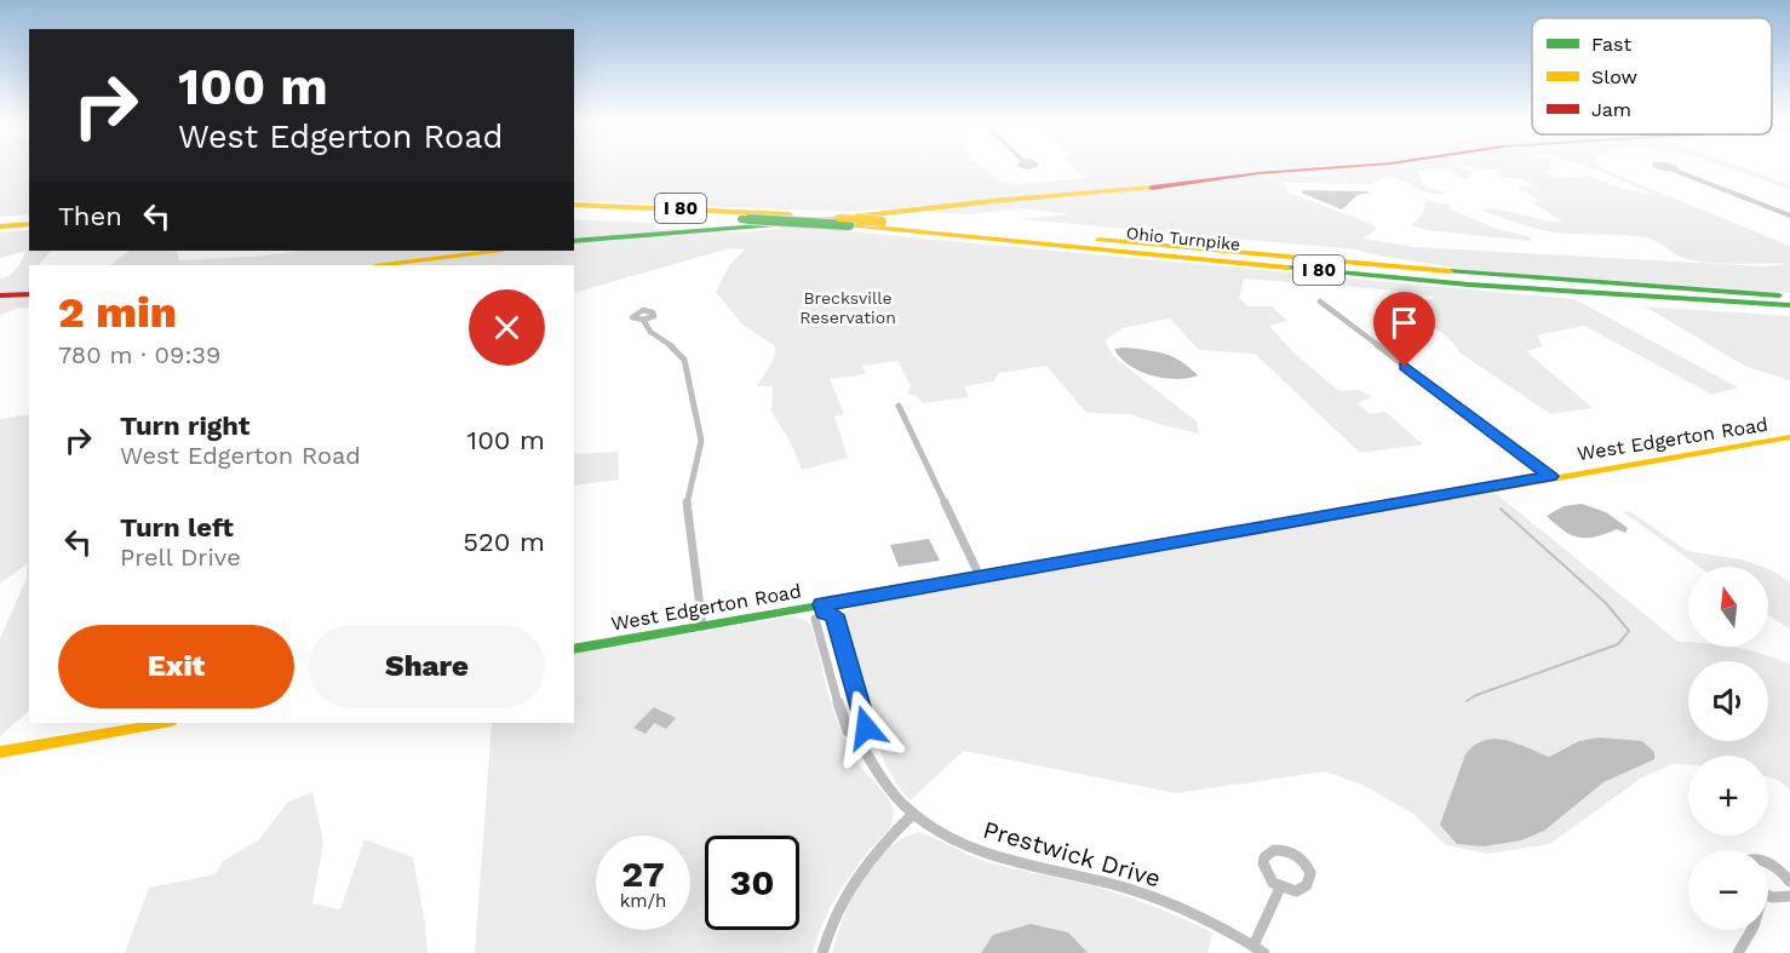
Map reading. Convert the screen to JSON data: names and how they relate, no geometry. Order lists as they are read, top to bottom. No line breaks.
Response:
{"streets":{"main road":["I 80","Ohio Turnpike","West Edgerton Road"],"street":["Prestwick Drive"]},"crossings":[["West Edgerton Road","Prestwick Drive"]],"parks":["Brecksville Reservation"],"legend":["Fast","Slow","Jam"],"north":"top","page":{"turn":["100 m","West Edgerton Road"],"then":"Then","heading":["2 min","780 m · 09:39"],"list":[{"name":"Turn right","note":"West Edgerton Road","value":"100 m"},{"name":"Turn left","note":"Prell Drive","value":"520 m"}],"map_buttons":["+","−"],"buttons":["Exit","Share"],"speed":"27 km/h","limit":"30"}}
